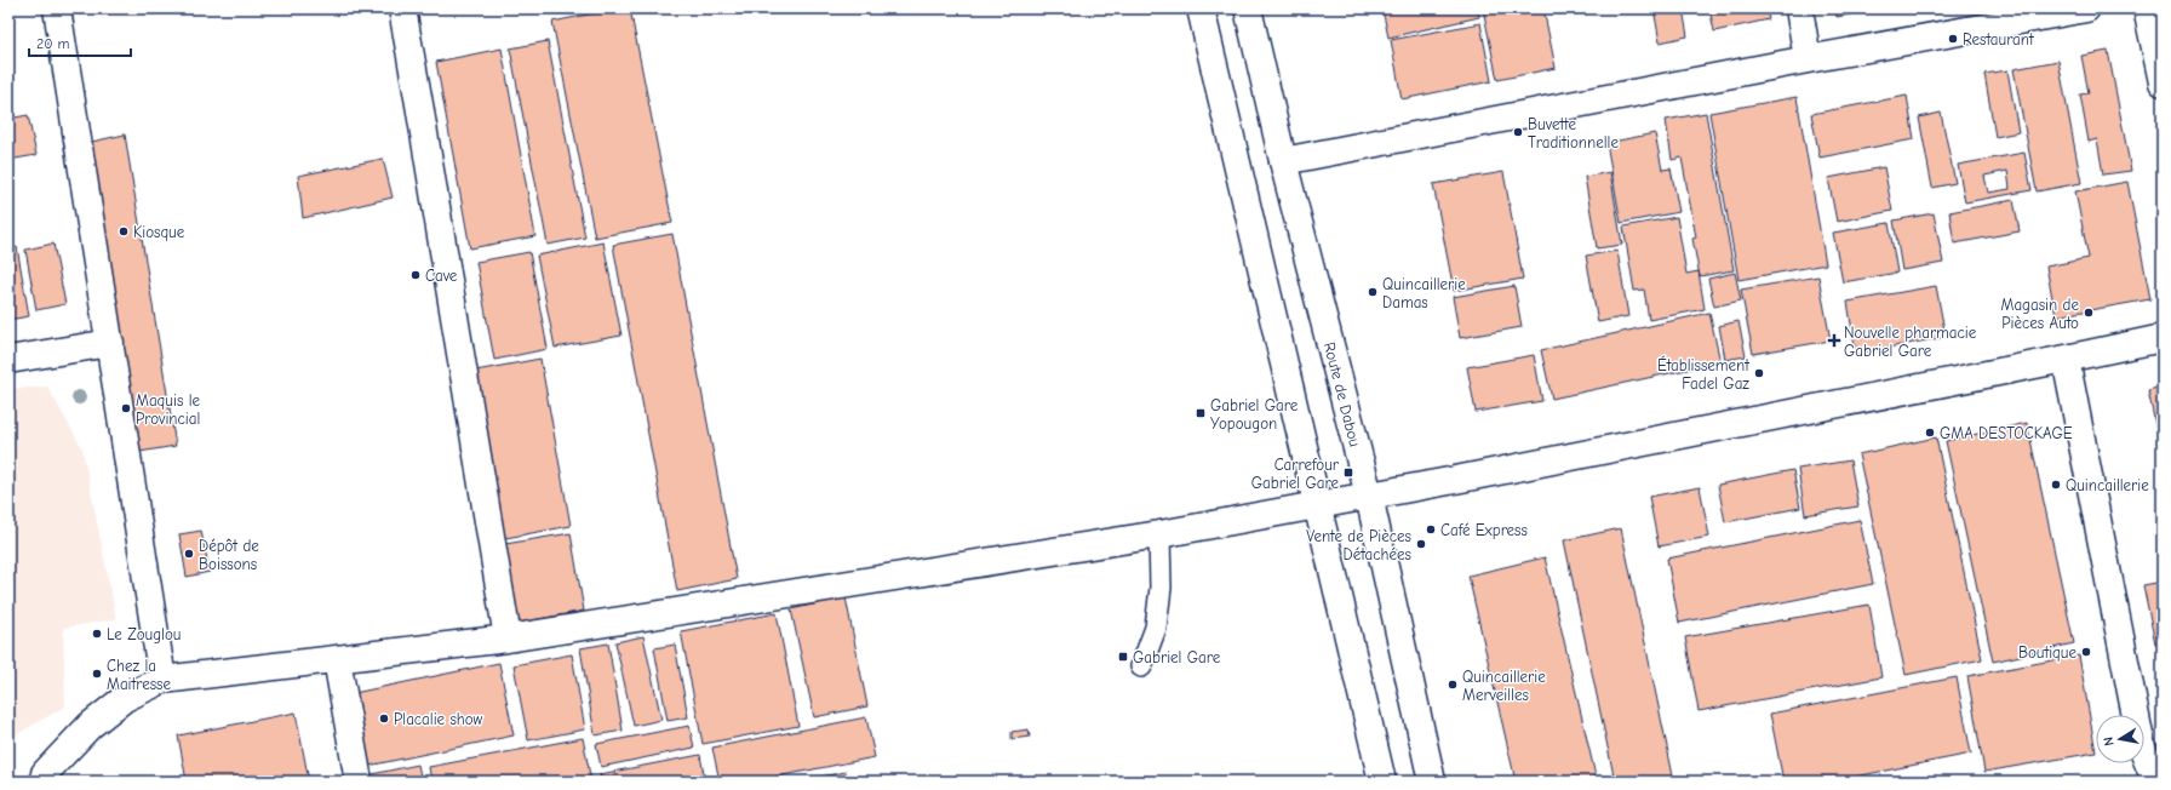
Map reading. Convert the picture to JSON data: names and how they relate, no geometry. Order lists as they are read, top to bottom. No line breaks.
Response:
{"streets":{"street":["Route de Dabou"]},"places":{"other":["Restaurant","Buvette Traditionnelle","Kiosque","Cave","Quincaillerie Damas","Magasin de Pièces Auto","Établissement Fadel Gaz","Maquis le Provincial","GMA DESTOCKAGE","Quincaillerie","Café Express","Vente de Pièces Détachées","Dépôt de Boissons","Le Zouglou","Boutique","Chez la Maitresse","Quincaillerie Merveilles","Placalie show"],"health":["Nouvelle pharmacie Gabriel Gare"],"transit":["Gabriel Gare Yopougon","Carrefour Gabriel Gare","Gabriel Gare"]},"scale_bar":"20 m","north":"left"}
